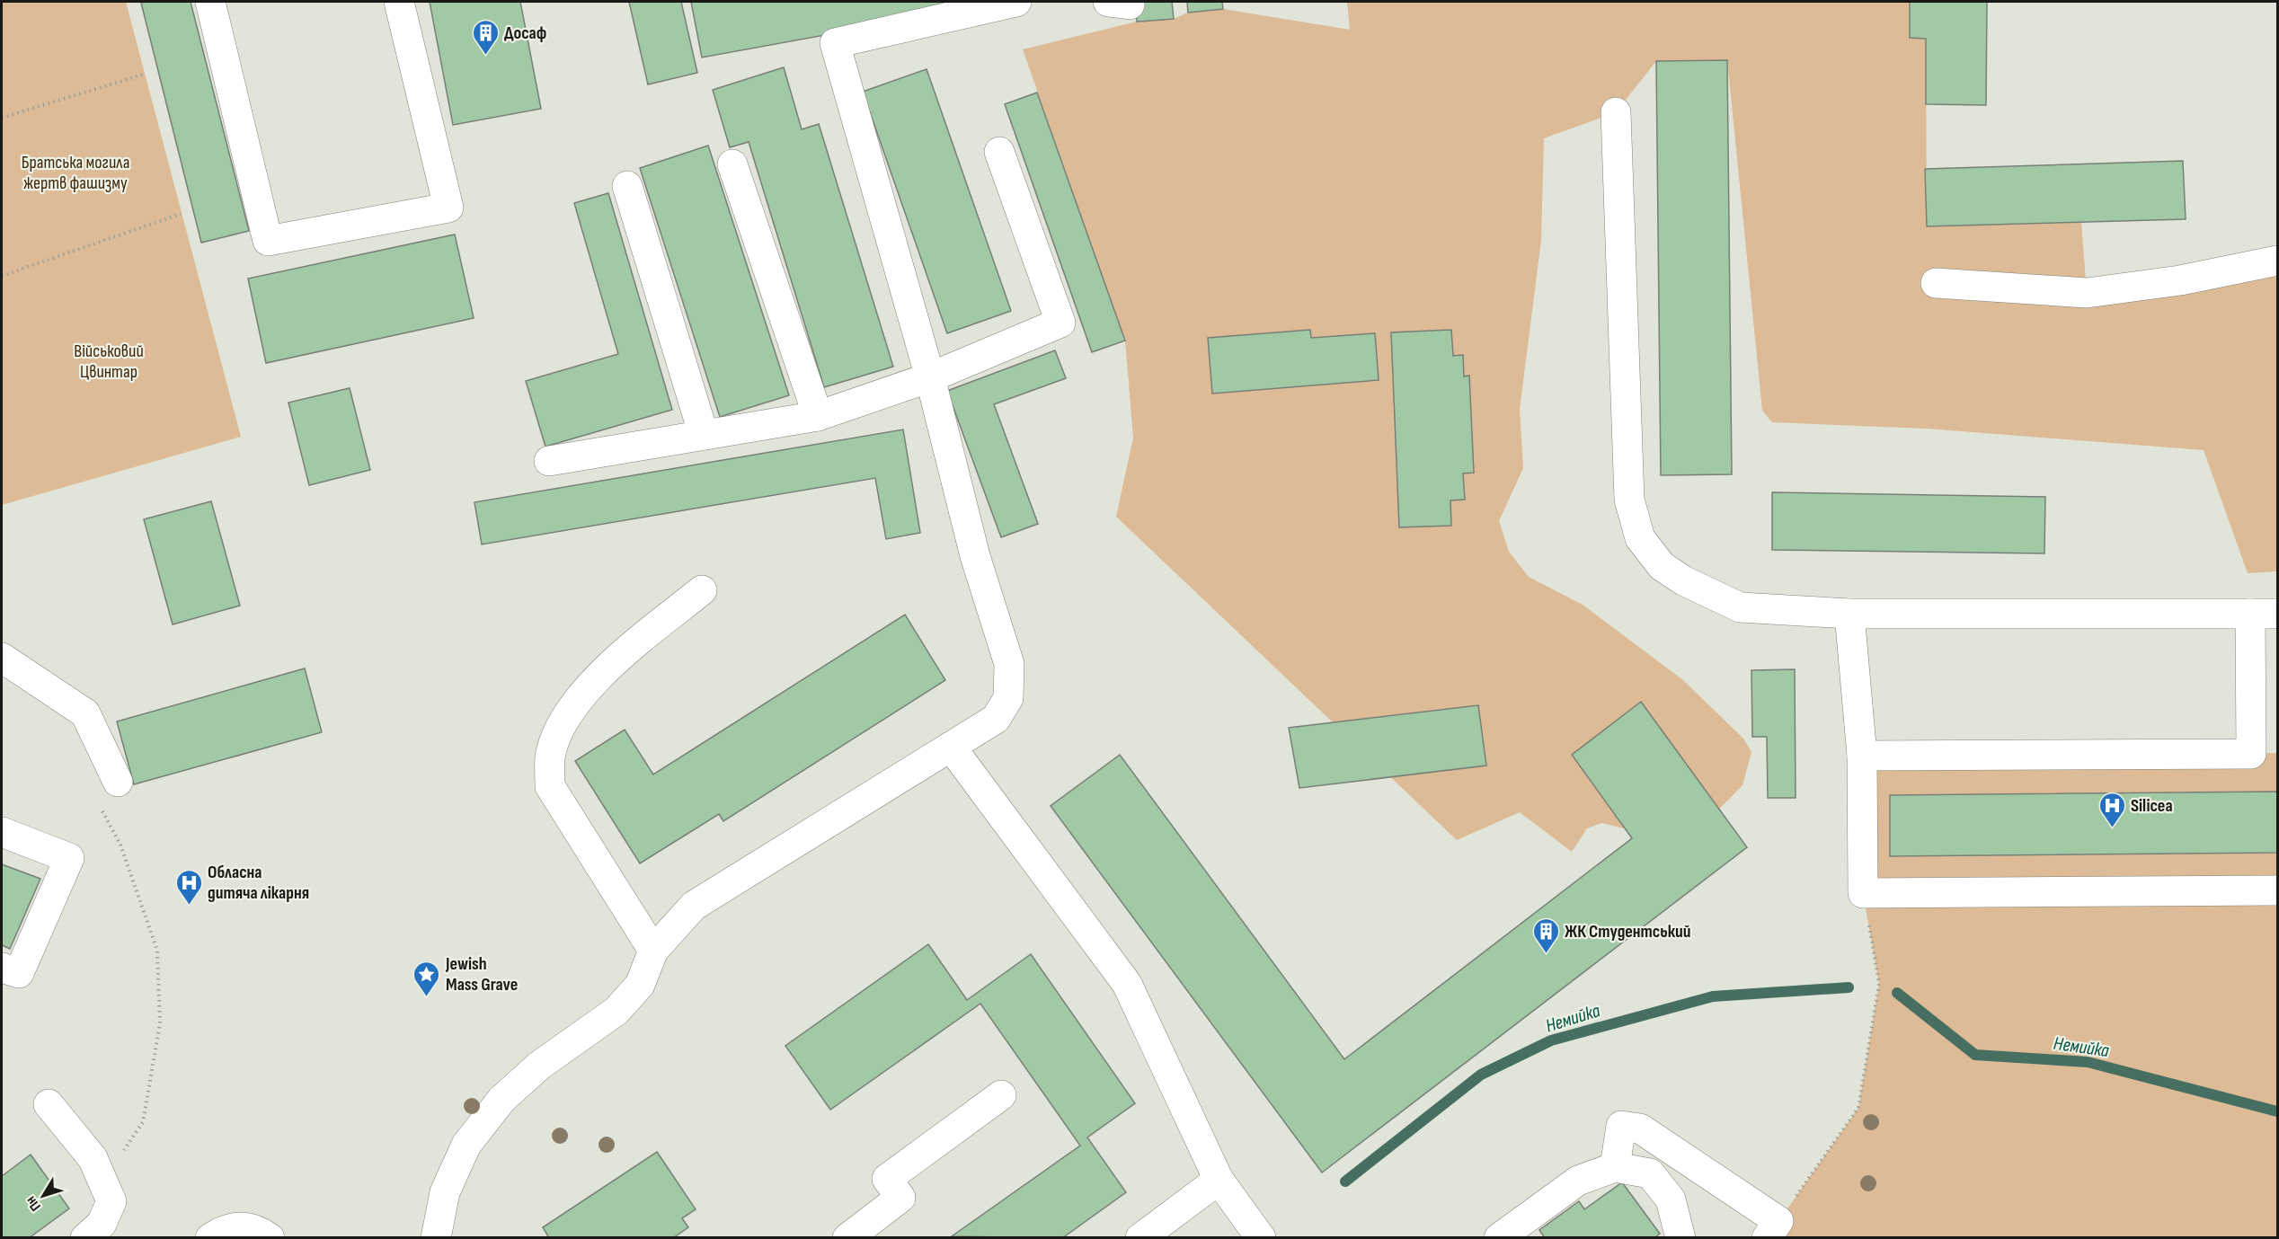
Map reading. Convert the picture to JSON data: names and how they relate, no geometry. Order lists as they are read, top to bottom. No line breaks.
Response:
{"water":["Немийка"],"parks":["Братська могила жертв фашизму","Військовий Цвинтар"],"places":{"building":["Досаф","ЖК Студентський"],"hospital":["Silicea","Обласна дитяча лікарня"],"place":["Jewish Mass Grave"]},"north":"bottom left"}
